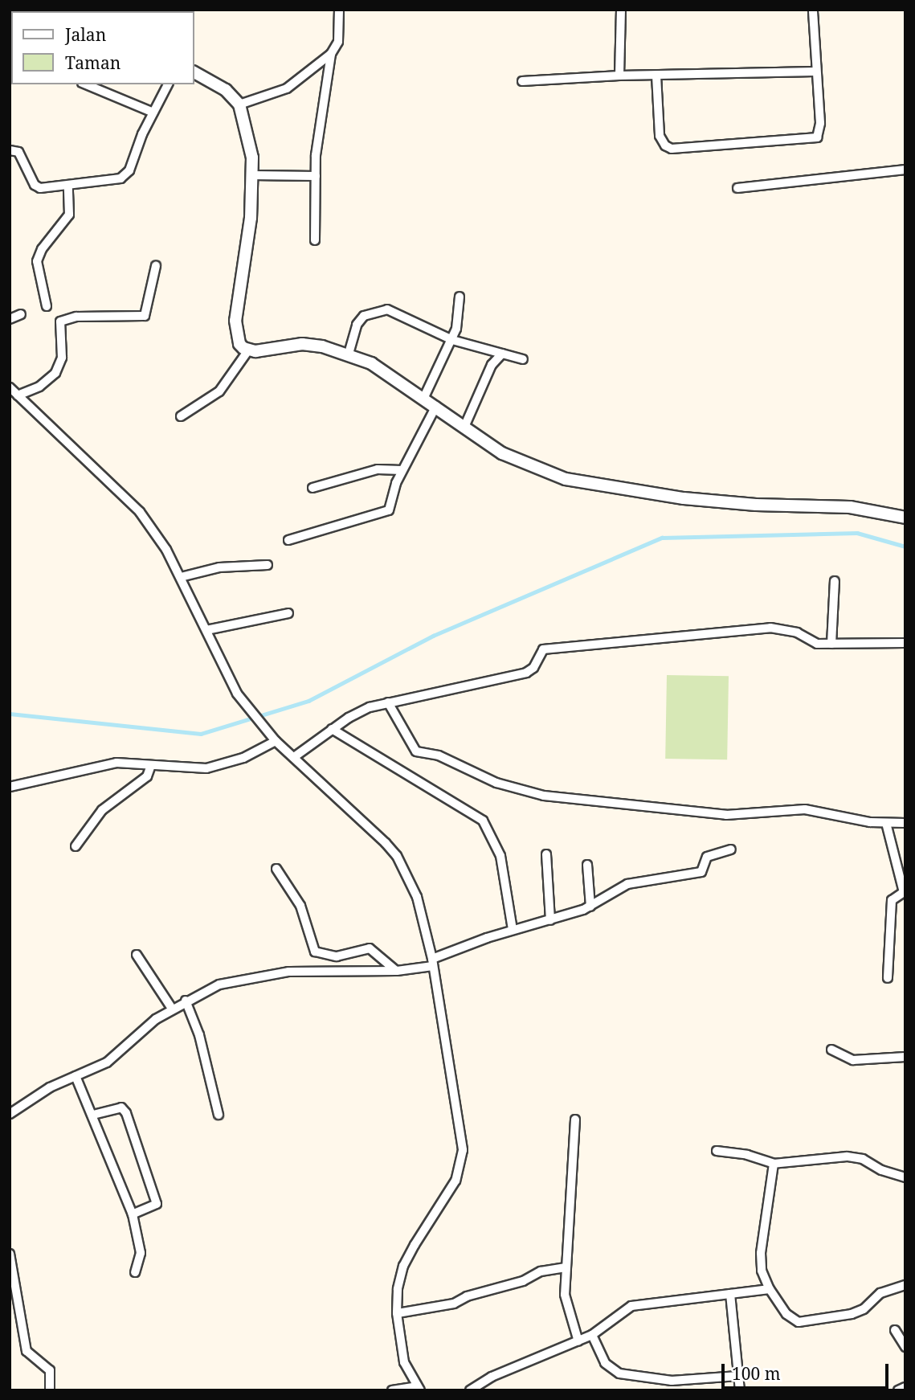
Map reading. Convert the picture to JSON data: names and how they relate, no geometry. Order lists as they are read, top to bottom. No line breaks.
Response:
{"legend":["Jalan","Taman"],"scale_bar":"100 m"}
